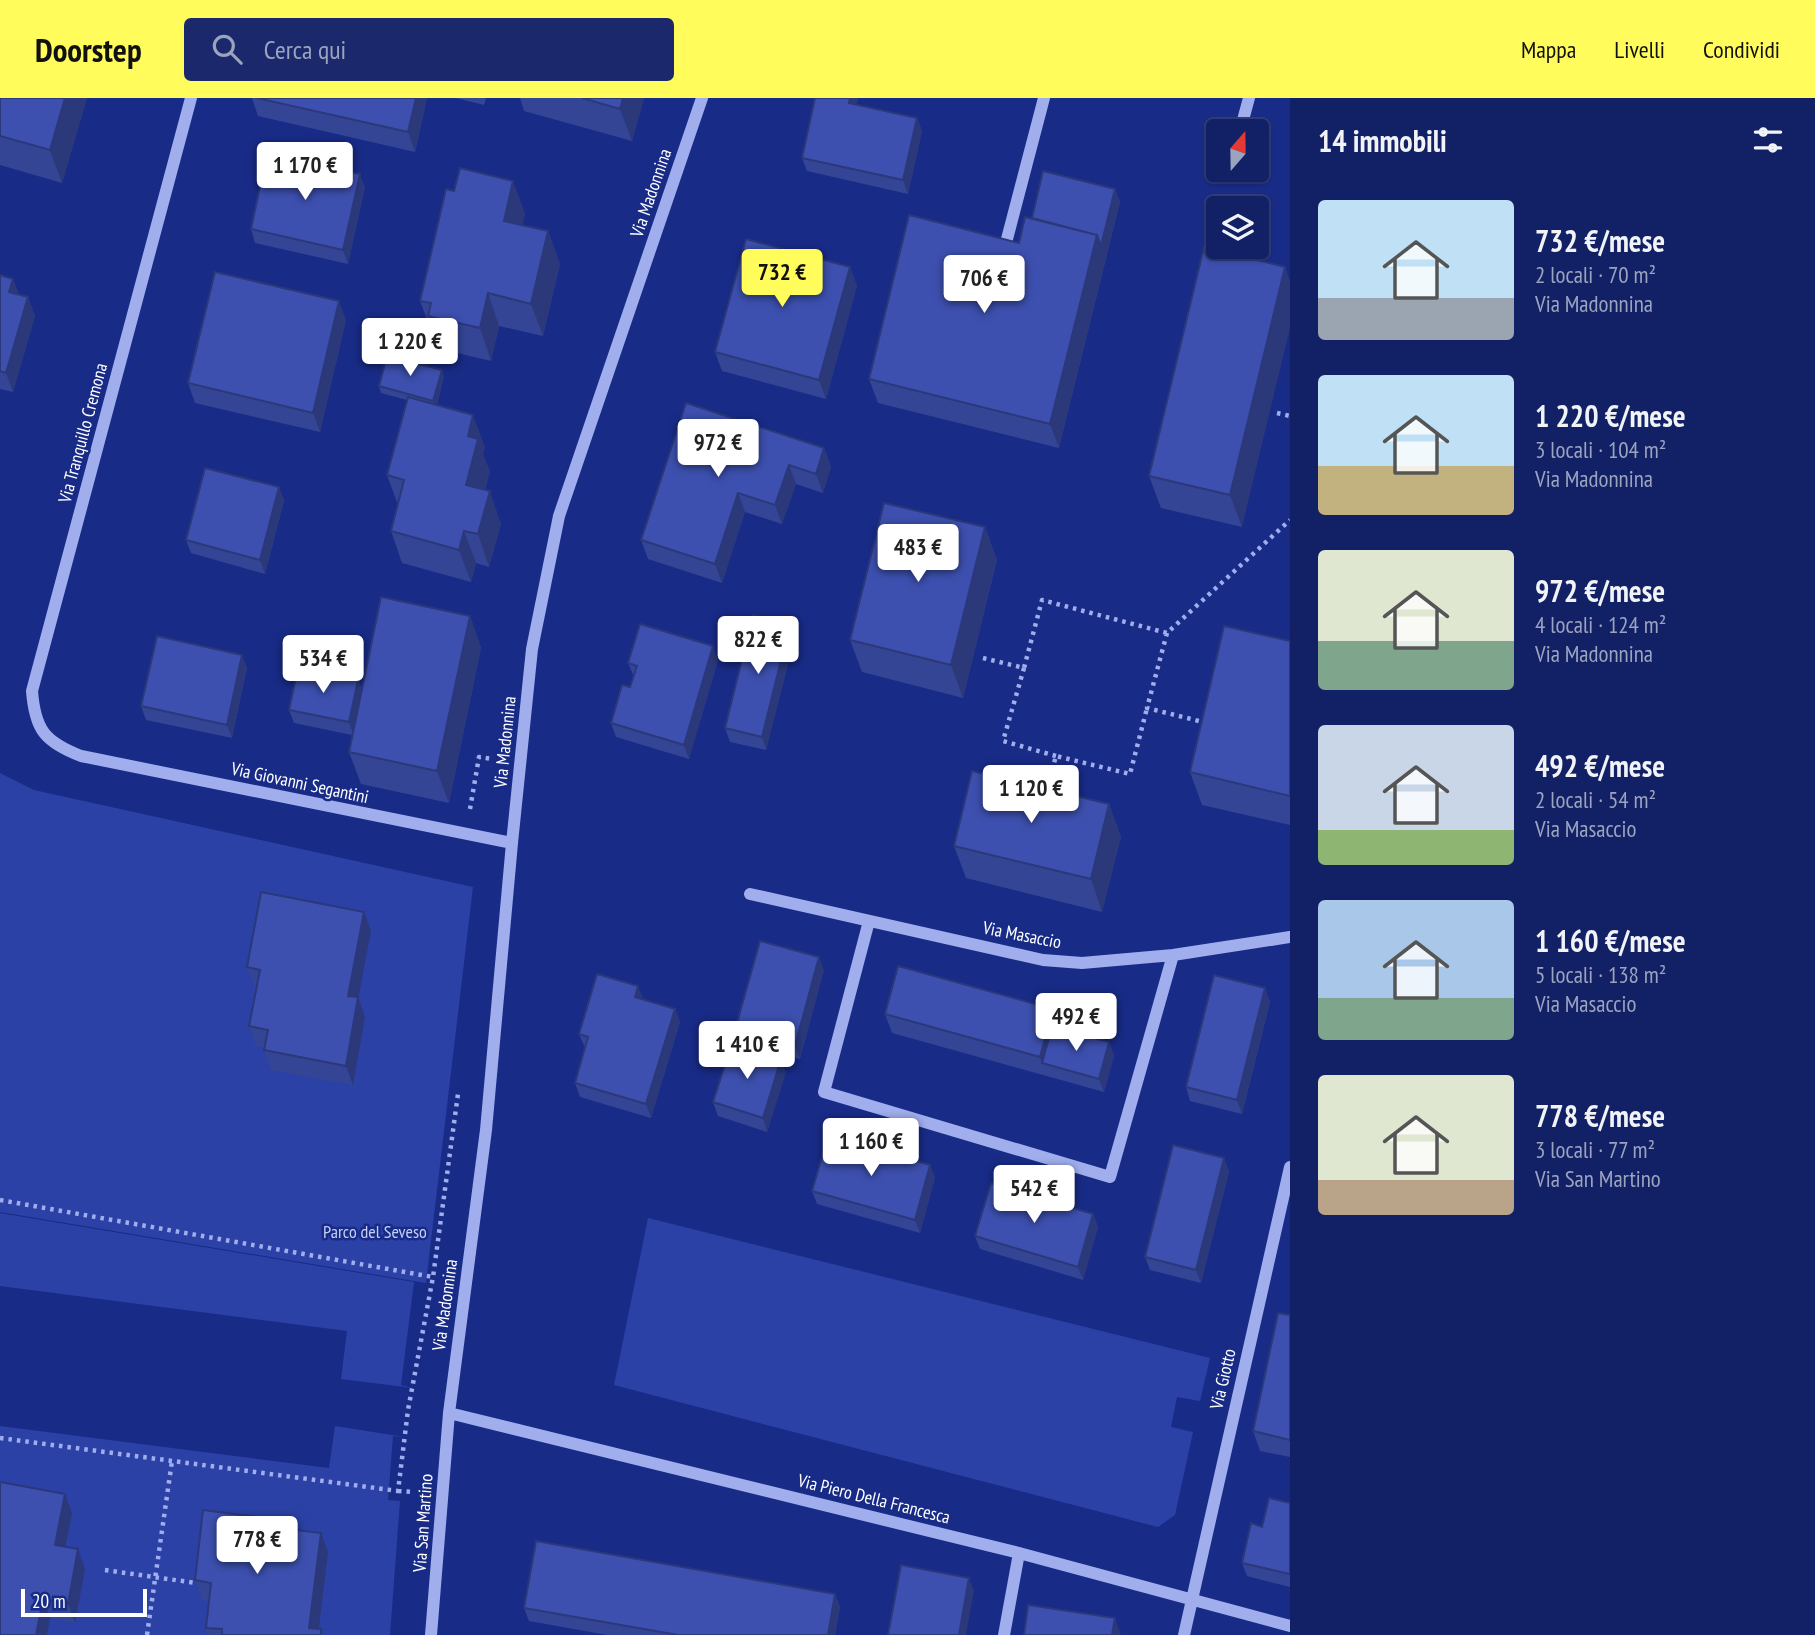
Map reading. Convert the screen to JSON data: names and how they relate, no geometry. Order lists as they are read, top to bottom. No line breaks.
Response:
{"streets":{"street":["Via Madonnina","Via Tranquillo Cremona","Via Giovanni Segantini","Via Masaccio","Via Giotto","Via Piero Della Francesca","Via San Martino"]},"crossings":[["Via Madonnina","Via Giovanni Segantini"],["Via Madonnina","Via Piero Della Francesca"],["Via Madonnina","Via San Martino"],["Via Tranquillo Cremona","Via Giovanni Segantini"],["Via Giotto","Via Piero Della Francesca"],["Via Piero Della Francesca","Via San Martino"]],"parks":["Parco del Seveso"],"scale_bar":"20 m","north":"top","page":{"header":"Doorstep","search":"Cerca qui","nav":["Mappa","Livelli","Condividi"],"heading":"14 immobili","price":["1 170 €","732 €","706 €","1 220 €","972 €","483 €","822 €","534 €","1 120 €","492 €","1 410 €","1 160 €","542 €","778 €"],"list":[{"name":"732 €/mese","note":"2 locali · 70 m² · Via Madonnina"},{"name":"1 220 €/mese","note":"3 locali · 104 m² · Via Madonnina"},{"name":"972 €/mese","note":"4 locali · 124 m² · Via Madonnina"},{"name":"492 €/mese","note":"2 locali · 54 m² · Via Masaccio"},{"name":"1 160 €/mese","note":"5 locali · 138 m² · Via Masaccio"},{"name":"778 €/mese","note":"3 locali · 77 m² · Via San Martino"}],"scale":"20 m"}}
